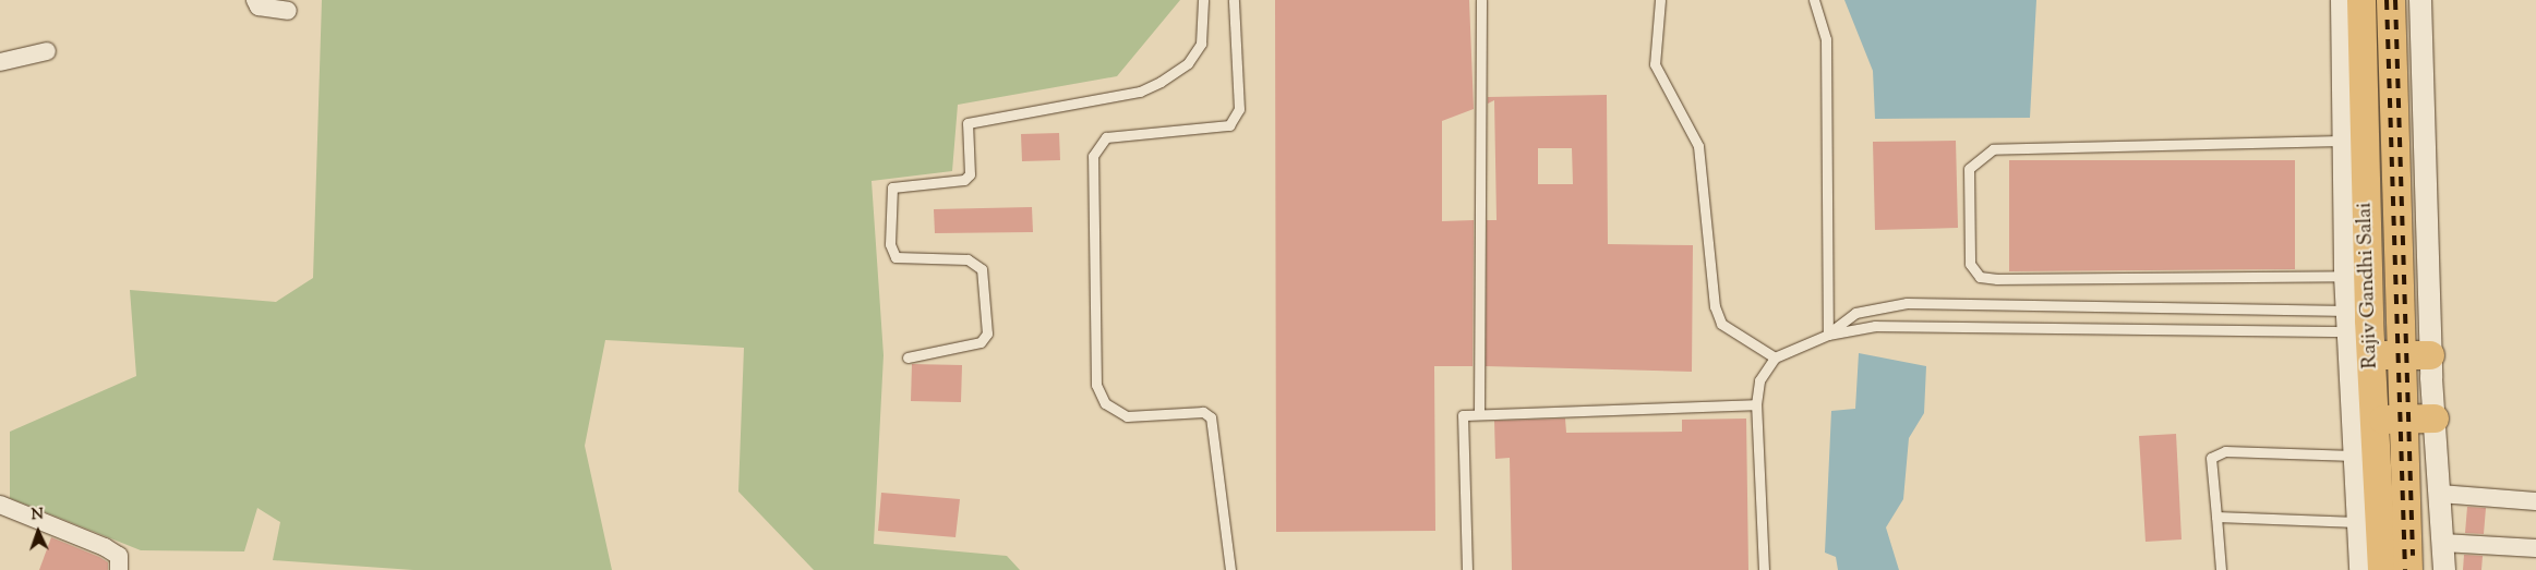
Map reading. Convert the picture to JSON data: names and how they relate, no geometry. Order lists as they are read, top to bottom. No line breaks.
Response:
{"streets":{"main road":["Rajiv Gandhi Salai"]},"north":"top"}
